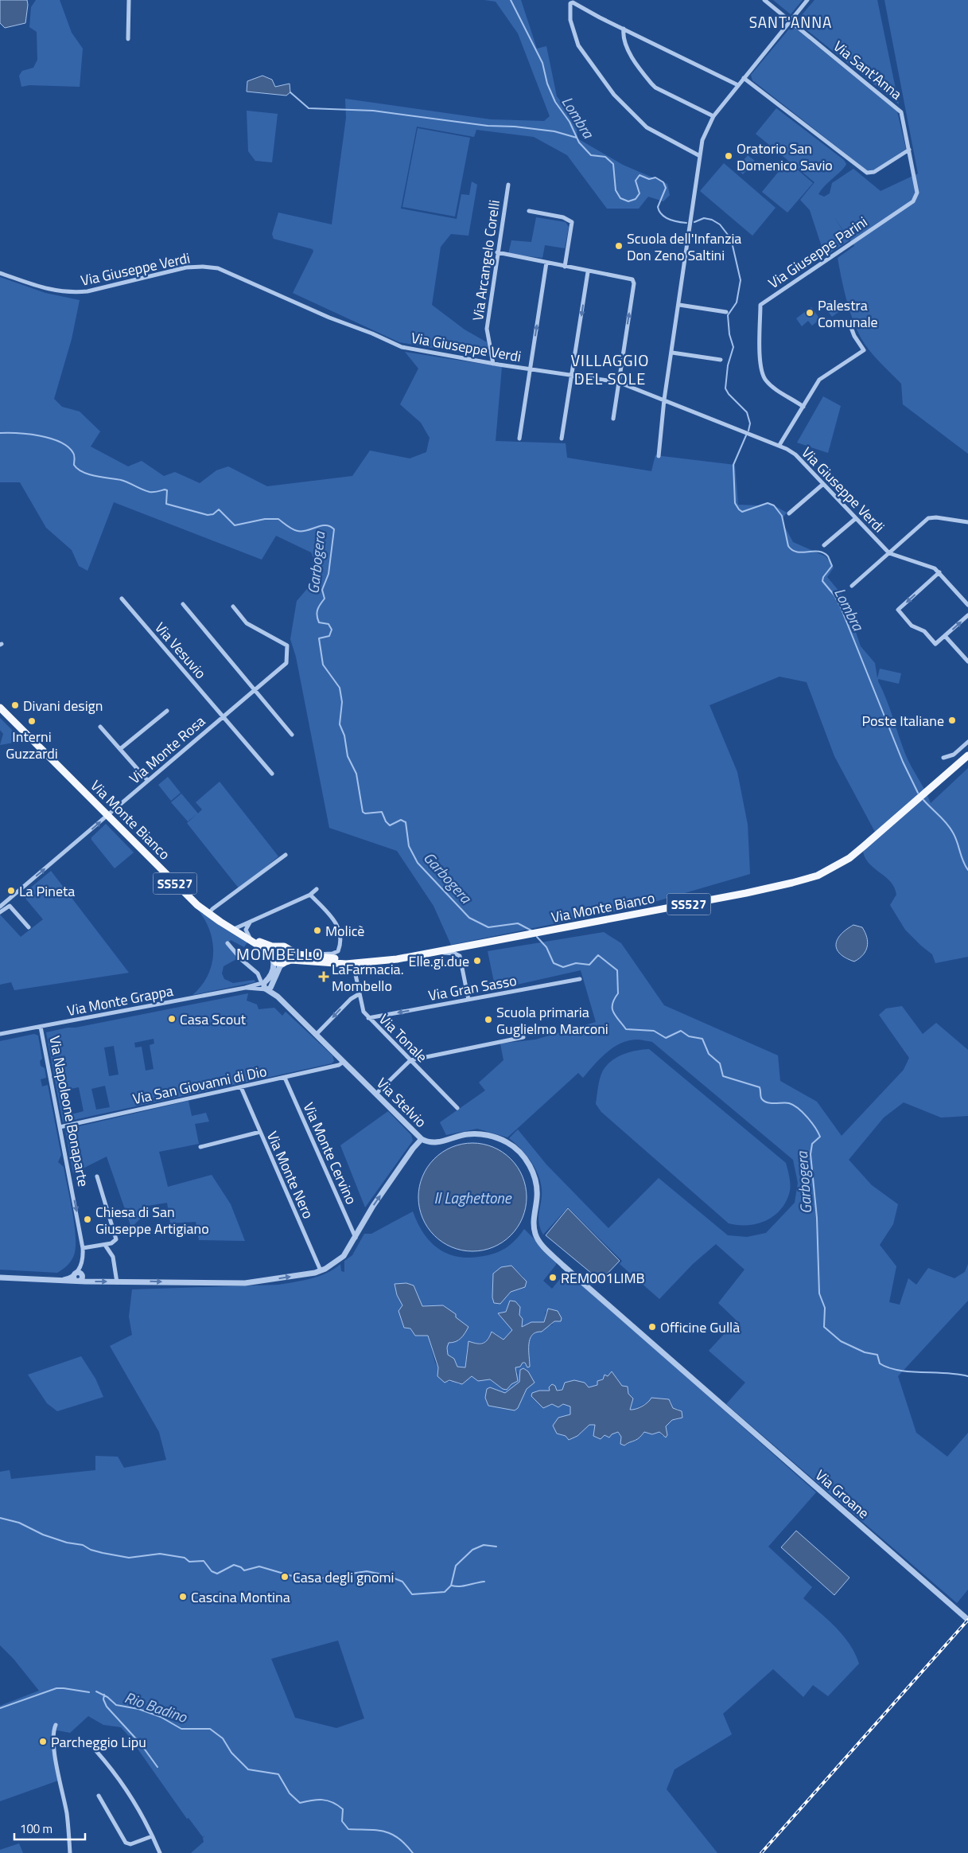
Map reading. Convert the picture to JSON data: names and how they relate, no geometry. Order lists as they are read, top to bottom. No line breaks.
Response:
{"streets":{"main road":["Via Monte Bianco","SS527"],"street":["Via Sant'Anna","Via Giuseppe Parini","Via Arcangelo Corelli","Via Giuseppe Verdi","Via Vesuvio","Via Monte Rosa","Via Gran Sasso","Via Monte Grappa","Via Tonale","Via San Giovanni di Dio","Via Stelvio","Via Napoleone Bonaparte","Via Monte Cervino","Via Monte Nero","Via Groane"]},"crossings":[["Via Sant'Anna","Via Giuseppe Parini"],["Via Arcangelo Corelli","Via Giuseppe Verdi"],["Via Vesuvio","Via Monte Rosa"],["Via Monte Rosa","Via Monte Bianco"],["Via Gran Sasso","Via Tonale"],["Via Monte Grappa","Via Stelvio"],["Via Monte Grappa","Via Napoleone Bonaparte"],["Via San Giovanni di Dio","Via Stelvio"],["Via San Giovanni di Dio","Via Napoleone Bonaparte"],["Via San Giovanni di Dio","Via Monte Cervino"],["Via San Giovanni di Dio","Via Monte Nero"],["Via Stelvio","Via Groane"]],"one_way":["Via Gran Sasso","Via Napoleone Bonaparte"],"districts":["SANT'ANNA","VILLAGGIO DEL SOLE","MOMBELLO"],"water":["Lombra","Garbogera","Il Laghettone","Rio Badino"],"places":{"other":["Oratorio San Domenico Savio","Scuola dell'Infanzia Don Zeno Saltini","Palestra Comunale","Divani design","Poste Italiane","Interni Guzzardi","La Pineta","Molicè","Elle.gi.due","Casa Scout","Scuola primaria Guglielmo Marconi","Chiesa di San Giuseppe Artigiano","REM001LIMB","Officine Gullà","Casa degli gnomi","Cascina Montina","Parcheggio Lipu"],"health":["LaFarmacia. Mombello"]},"scale_bar":"100 m"}
